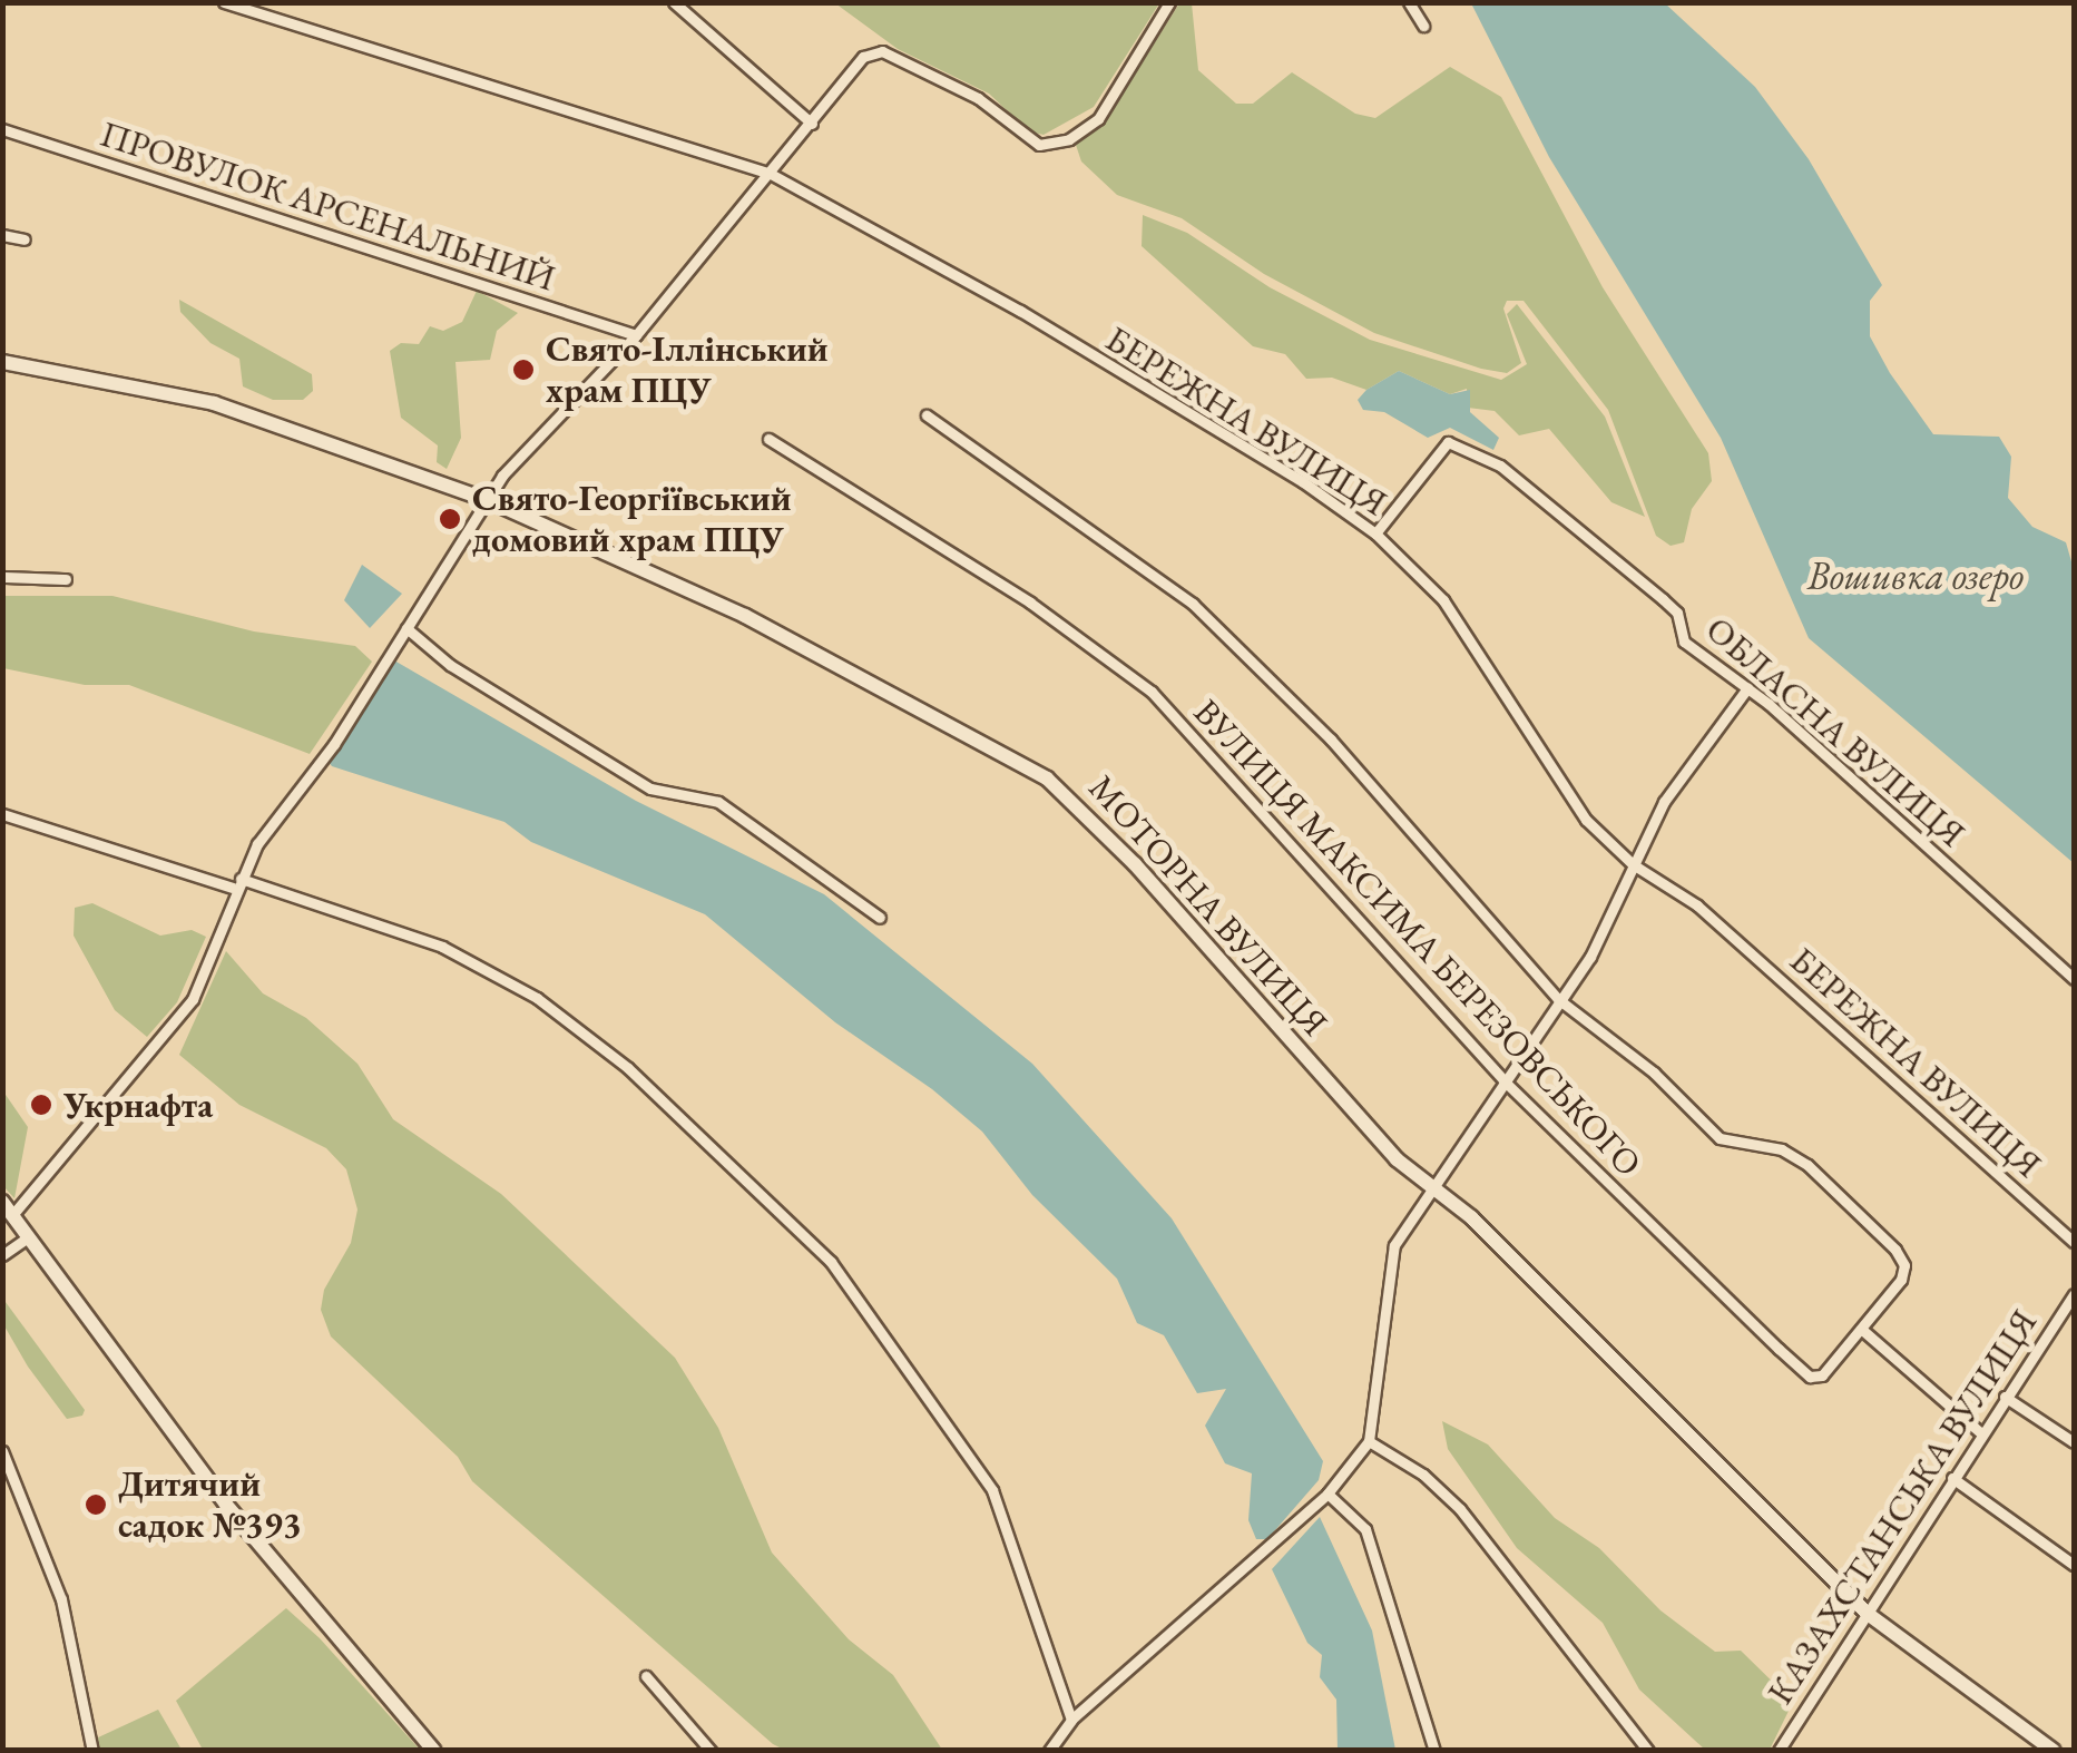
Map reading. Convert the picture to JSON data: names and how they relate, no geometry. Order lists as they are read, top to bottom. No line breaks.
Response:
{"streets":{"street":["ПРОВУЛОК АРСЕНАЛЬНИЙ","БЕРЕЖНА ВУЛИЦЯ","ОБЛАСНА ВУЛИЦЯ","МОТОРНА ВУЛИЦЯ","ВУЛИЦЯ МАКСИМА БЕРЕЗОВСЬКОГО","КАЗАХСТАНСЬКА ВУЛИЦЯ"]},"crossings":[["БЕРЕЖНА ВУЛИЦЯ","ОБЛАСНА ВУЛИЦЯ"],["МОТОРНА ВУЛИЦЯ","КАЗАХСТАНСЬКА ВУЛИЦЯ"]],"water":["Вошивка озеро"],"places":["Свято-Іллінський храм ПЦУ","Свято-Георгіївський домовий храм ПЦУ","Укрнафта","Дитячий садок №393"]}
